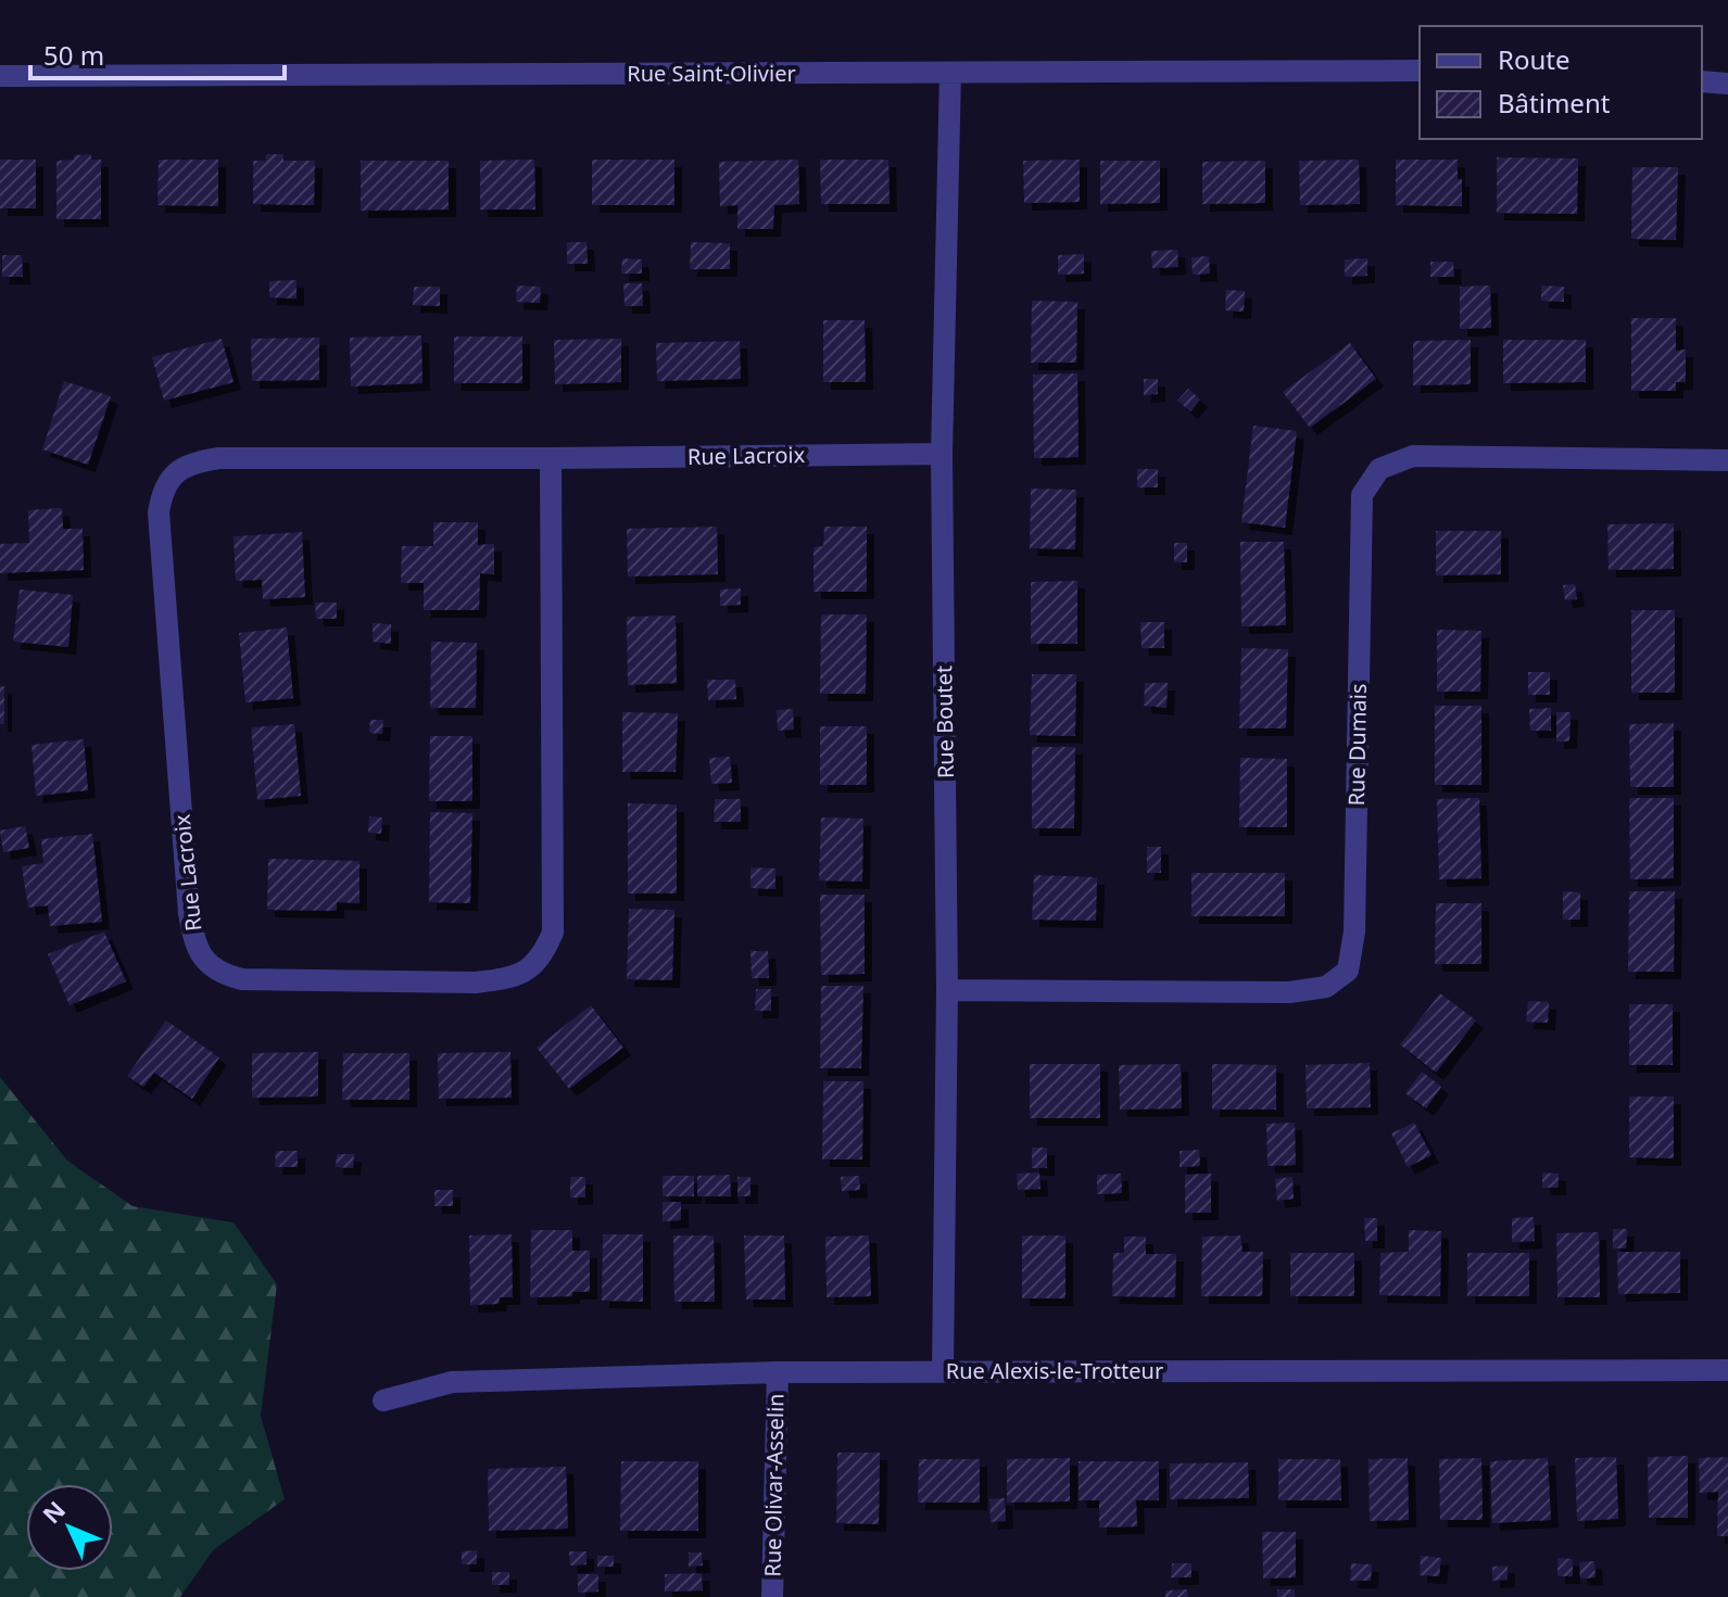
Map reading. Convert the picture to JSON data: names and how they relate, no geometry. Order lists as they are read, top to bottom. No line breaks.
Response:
{"streets":{"street":["Rue Saint-Olivier","Rue Lacroix","Rue Boutet","Rue Dumais","Rue Alexis-le-Trotteur","Rue Olivar-Asselin"]},"crossings":[["Rue Saint-Olivier","Rue Boutet"],["Rue Lacroix","Rue Boutet"],["Rue Boutet","Rue Dumais"],["Rue Boutet","Rue Alexis-le-Trotteur"],["Rue Alexis-le-Trotteur","Rue Olivar-Asselin"]],"legend":["Route","Bâtiment"],"scale_bar":"50 m","north":"top left"}
